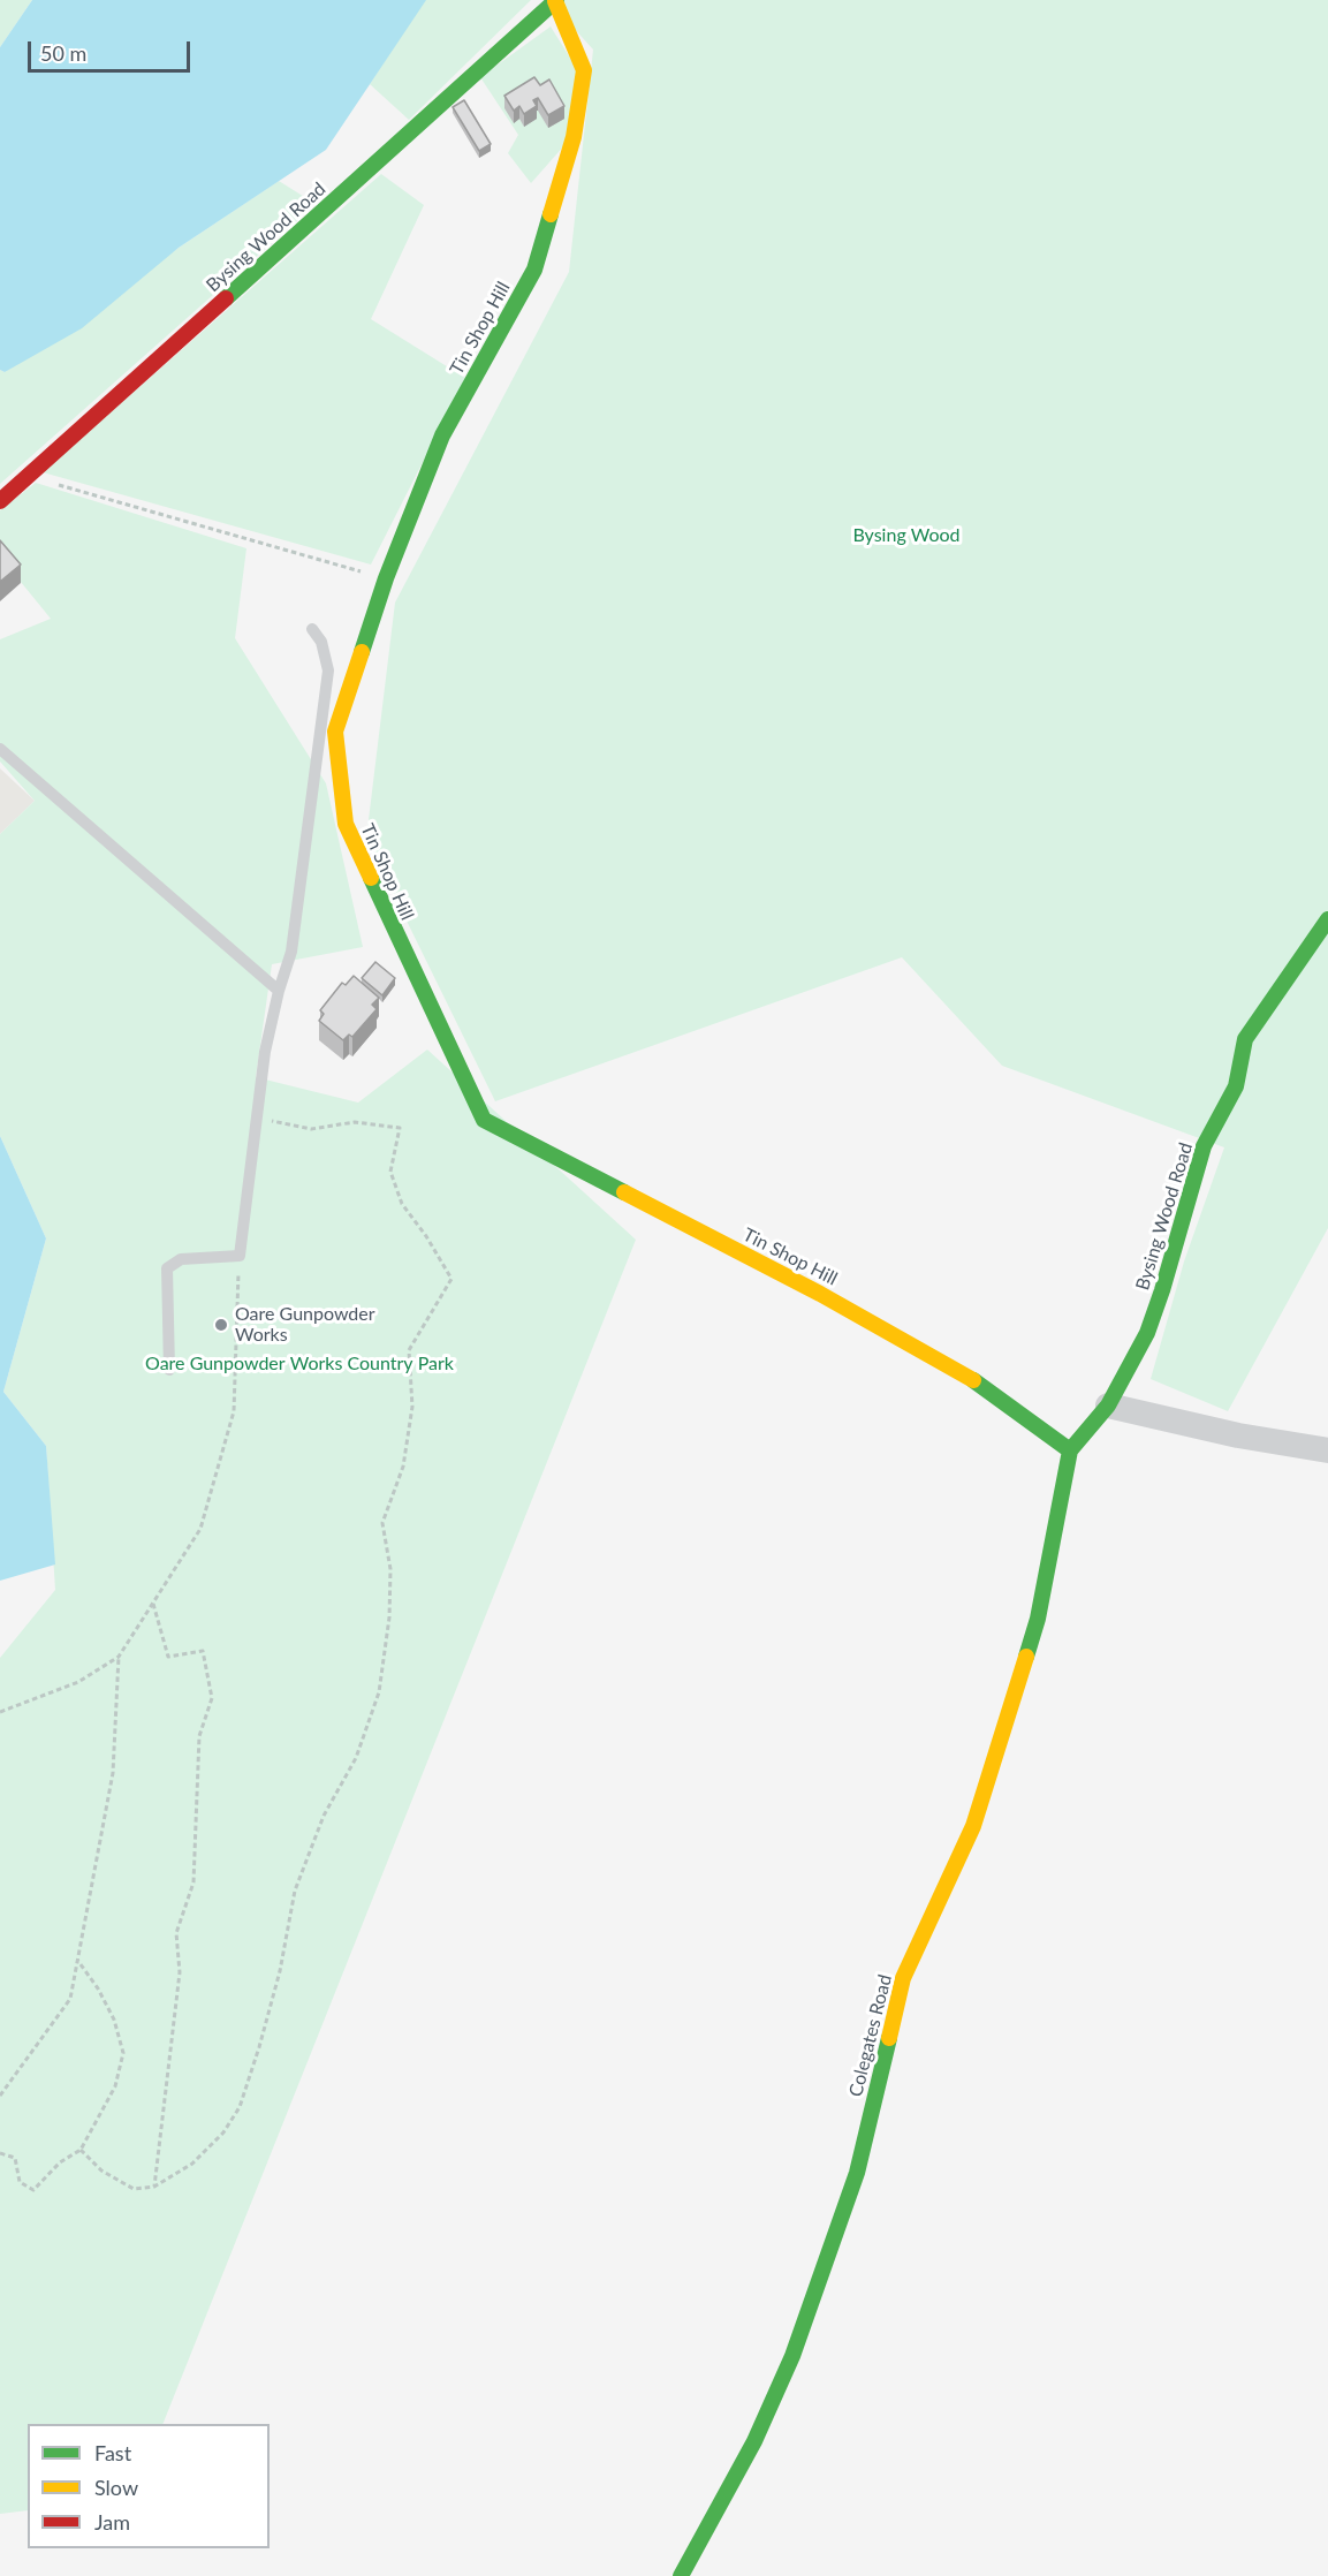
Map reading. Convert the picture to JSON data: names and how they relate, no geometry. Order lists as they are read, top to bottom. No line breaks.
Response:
{"streets":{"street":["Bysing Wood Road","Tin Shop Hill","Colegates Road"]},"crossings":[["Bysing Wood Road","Tin Shop Hill"],["Bysing Wood Road","Colegates Road"],["Tin Shop Hill","Colegates Road"]],"parks":["Bysing Wood","Oare Gunpowder Works Country Park"],"places":["Oare Gunpowder Works"],"legend":["Fast","Slow","Jam"],"scale_bar":"50 m"}
